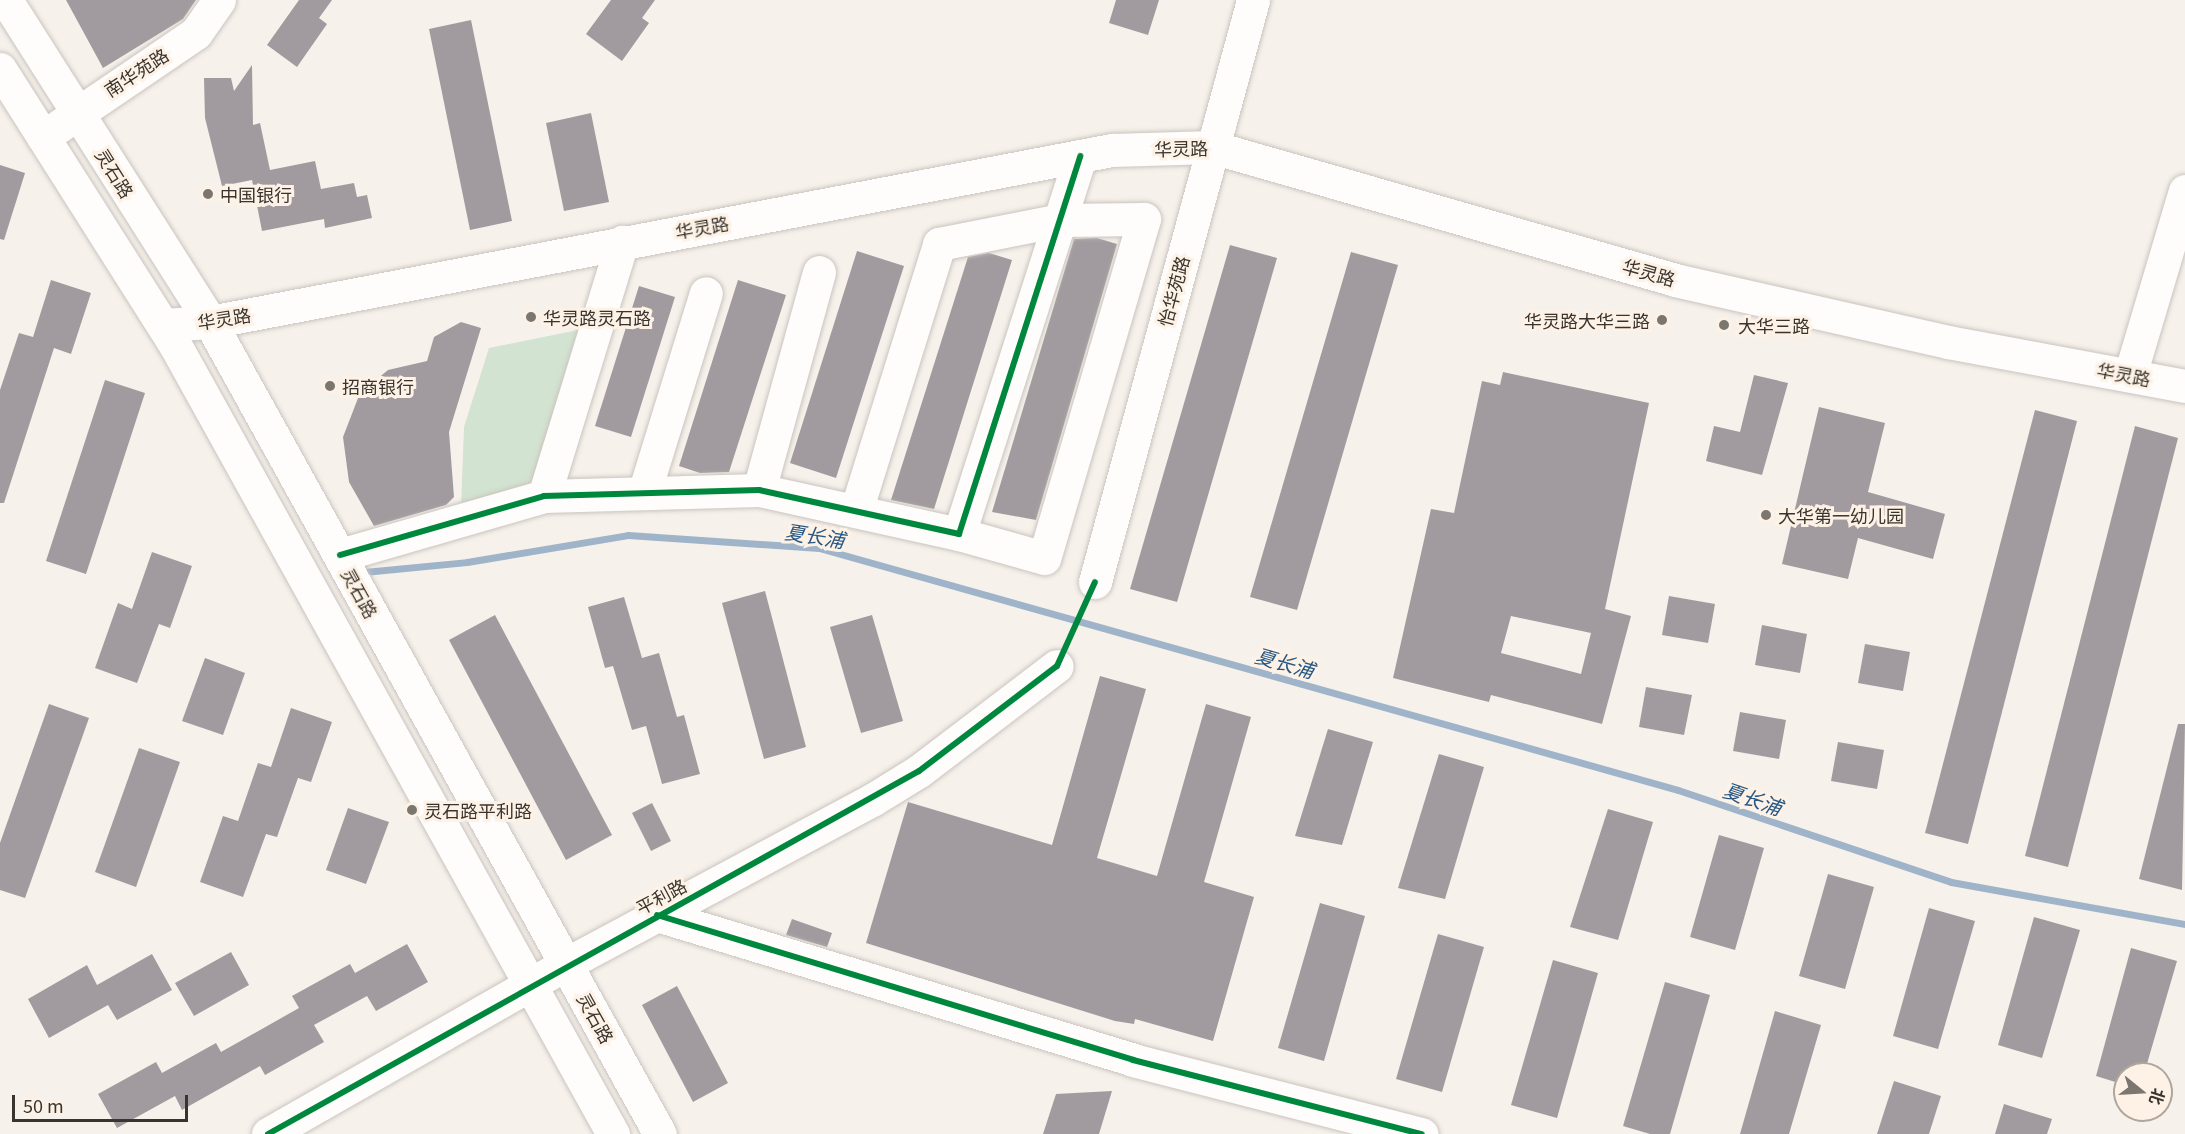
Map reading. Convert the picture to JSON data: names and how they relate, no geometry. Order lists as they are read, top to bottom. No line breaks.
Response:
{"streets":{"street":["南华苑路","华灵路","灵石路","怡华苑路","平利路"]},"crossings":[["南华苑路","灵石路"],["华灵路","灵石路"],["华灵路","怡华苑路"],["灵石路","平利路"]],"water":["夏长浦"],"places":["中国银行","华灵路灵石路","华灵路大华三路","大华三路","招商银行","大华第一幼儿园","灵石路平利路"],"scale_bar":"50 m","north":"right"}
